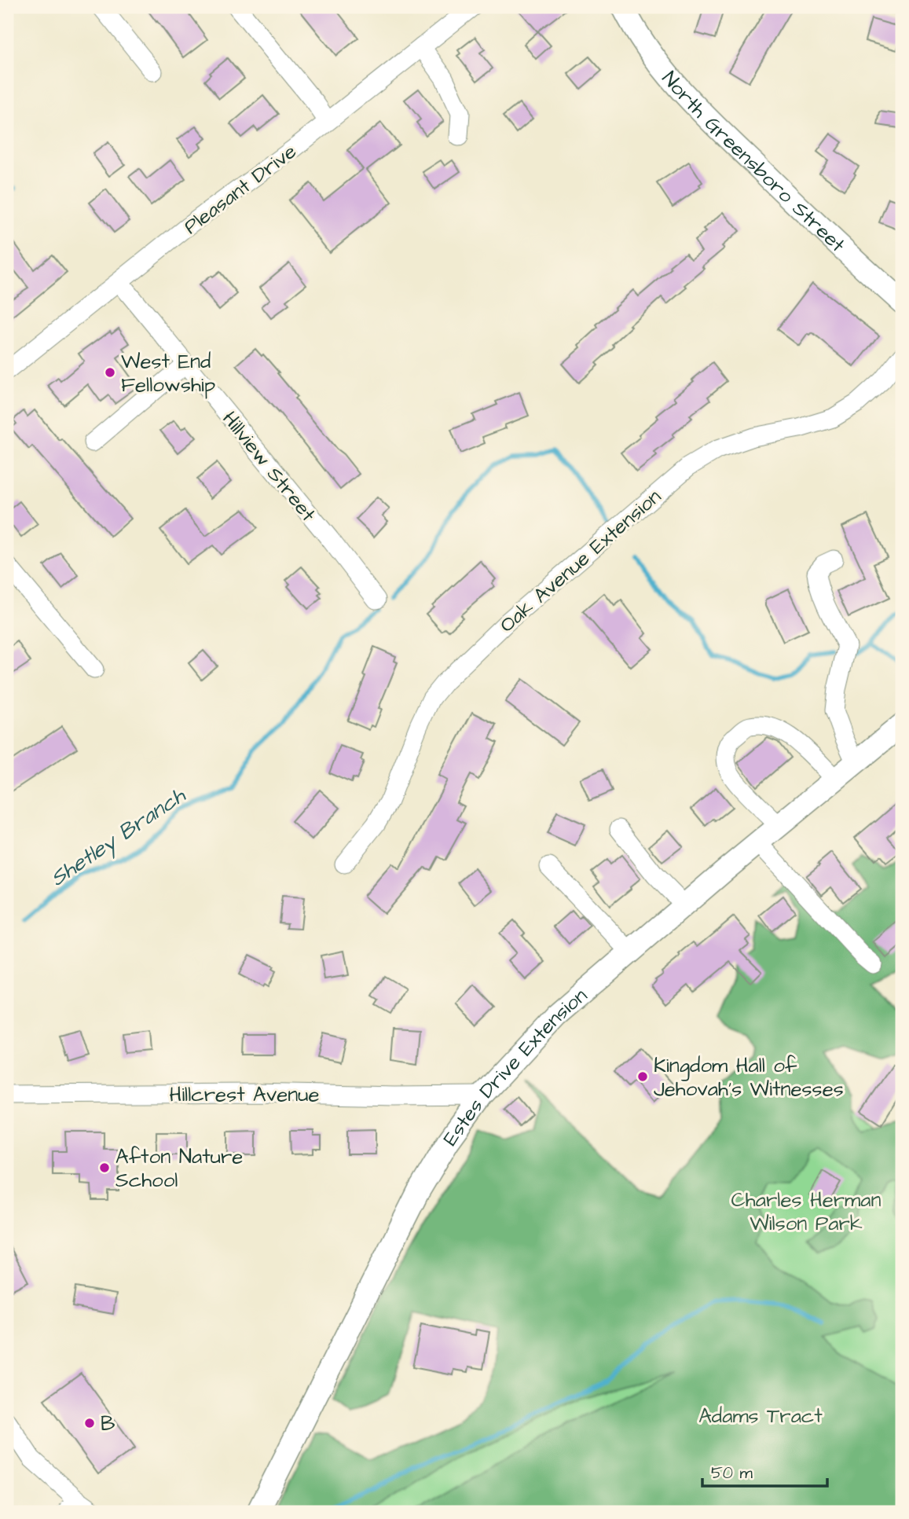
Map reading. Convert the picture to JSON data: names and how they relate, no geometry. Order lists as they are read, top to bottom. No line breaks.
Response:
{"streets":{"main road":["North Greensboro Street","Estes Drive Extension"],"street":["Pleasant Drive","Hillview Street","Oak Avenue Extension","Hillcrest Avenue"]},"crossings":[["Pleasant Drive","Hillview Street"],["Estes Drive Extension","Hillcrest Avenue"]],"water":["Shetley Branch"],"parks":["Charles Herman Wilson Park","Adams Tract"],"places":["West End Fellowship","Kingdom Hall of Jehovah’s Witnesses","Afton Nature School","B"],"scale_bar":"50 m"}
